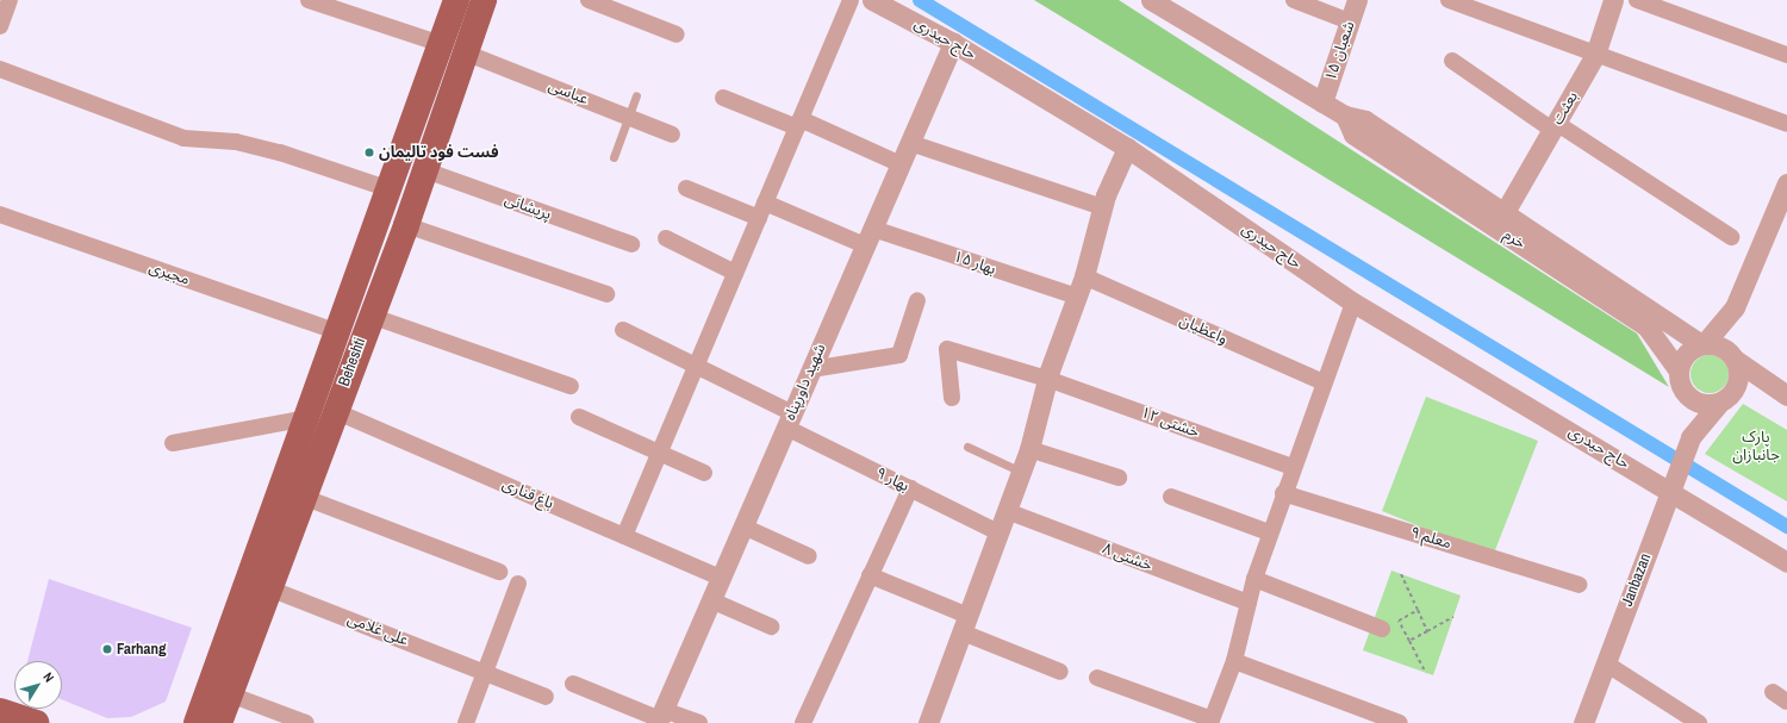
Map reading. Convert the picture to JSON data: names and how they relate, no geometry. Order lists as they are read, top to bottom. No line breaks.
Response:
{"streets":{"main road":["Beheshti"],"street":["حاج حیدری","۱۵ شعبان","عباسی","بعثت","پریشانی","خرم","بهار ۱۵","مجیری","واعظیان","شهید داورپناه","خشتی ۱۲","بهار ۹","باغ قناری","معلم ۹","خشتی ۸","Janbazan","علی غلامی"]},"crossings":[["حاج حیدری","شهید داورپناه"],["حاج حیدری","Janbazan"],["۱۵ شعبان","خرم"],["عباسی","Beheshti"],["بعثت","خرم"],["پریشانی","Beheshti"],["بهار ۱۵","شهید داورپناه"],["مجیری","Beheshti"],["Beheshti","باغ قناری"],["Beheshti","علی غلامی"],["شهید داورپناه","بهار ۹"],["شهید داورپناه","باغ قناری"]],"parks":["پارک جانبازان"],"places":["فست فود تالیمان","Farhang"],"north":"top right"}
